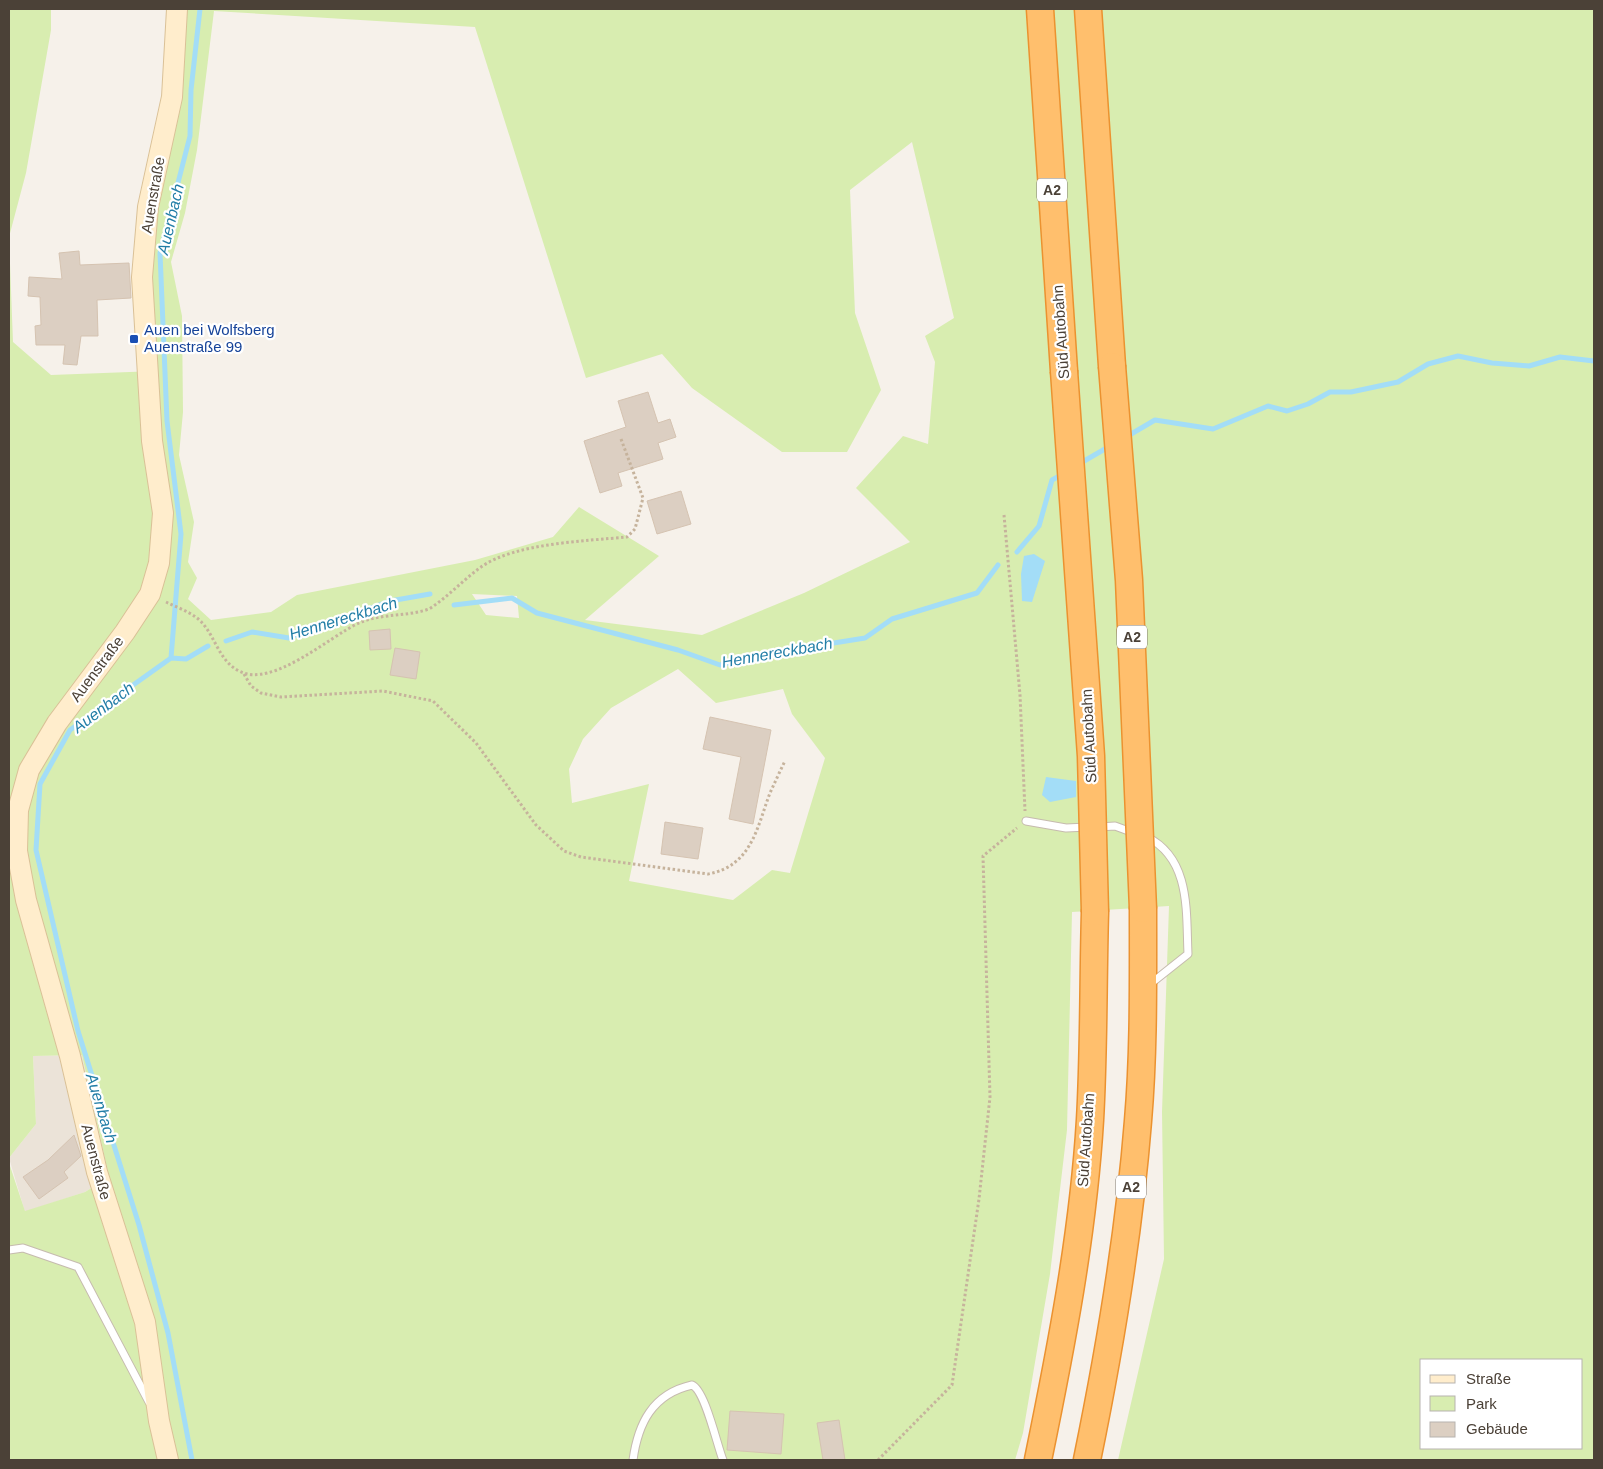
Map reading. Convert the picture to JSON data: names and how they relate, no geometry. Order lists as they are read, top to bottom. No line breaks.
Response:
{"streets":{"highway":["A2","Süd Autobahn"],"street":["Auenstraße"]},"water":["Auenbach","Hennereckbach"],"places":{"transit":["Auen bei Wolfsberg Auenstraße 99"]},"legend":["Straße","Park","Gebäude"]}
